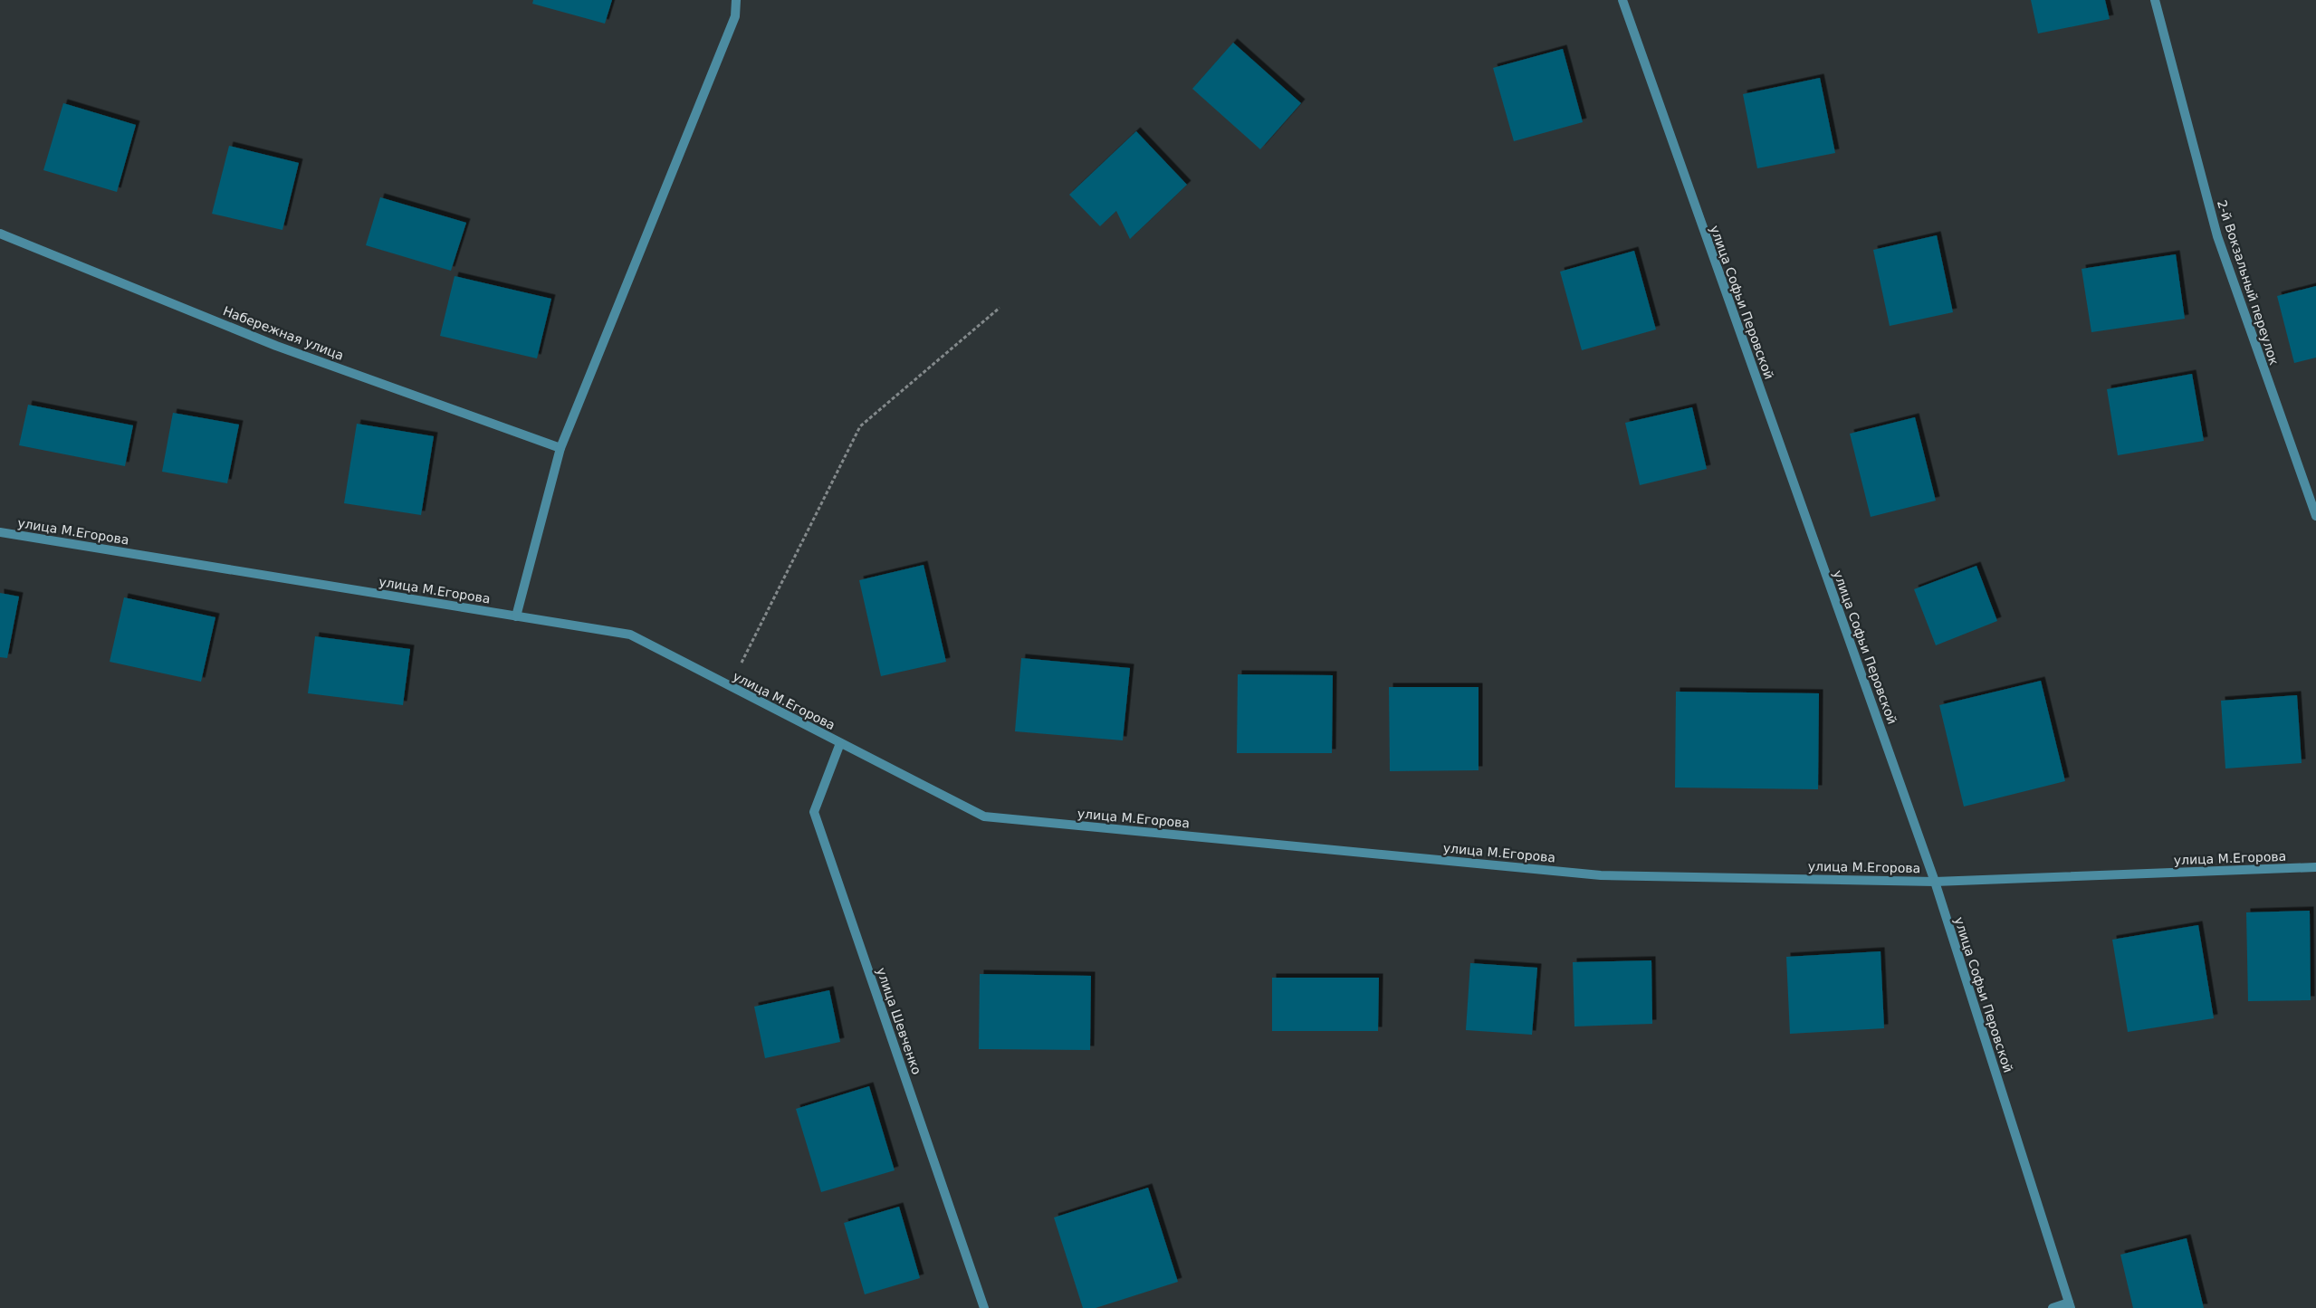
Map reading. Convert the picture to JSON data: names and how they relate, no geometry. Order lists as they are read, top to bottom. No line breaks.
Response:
{"streets":{"street":["2-й Вокзальный переулок","улица Софьи Перовской","Набережная улица","улица М.Егорова","улица Шевченко"]},"crossings":[["улица Софьи Перовской","улица М.Егорова"],["улица М.Егорова","улица Шевченко"]]}
